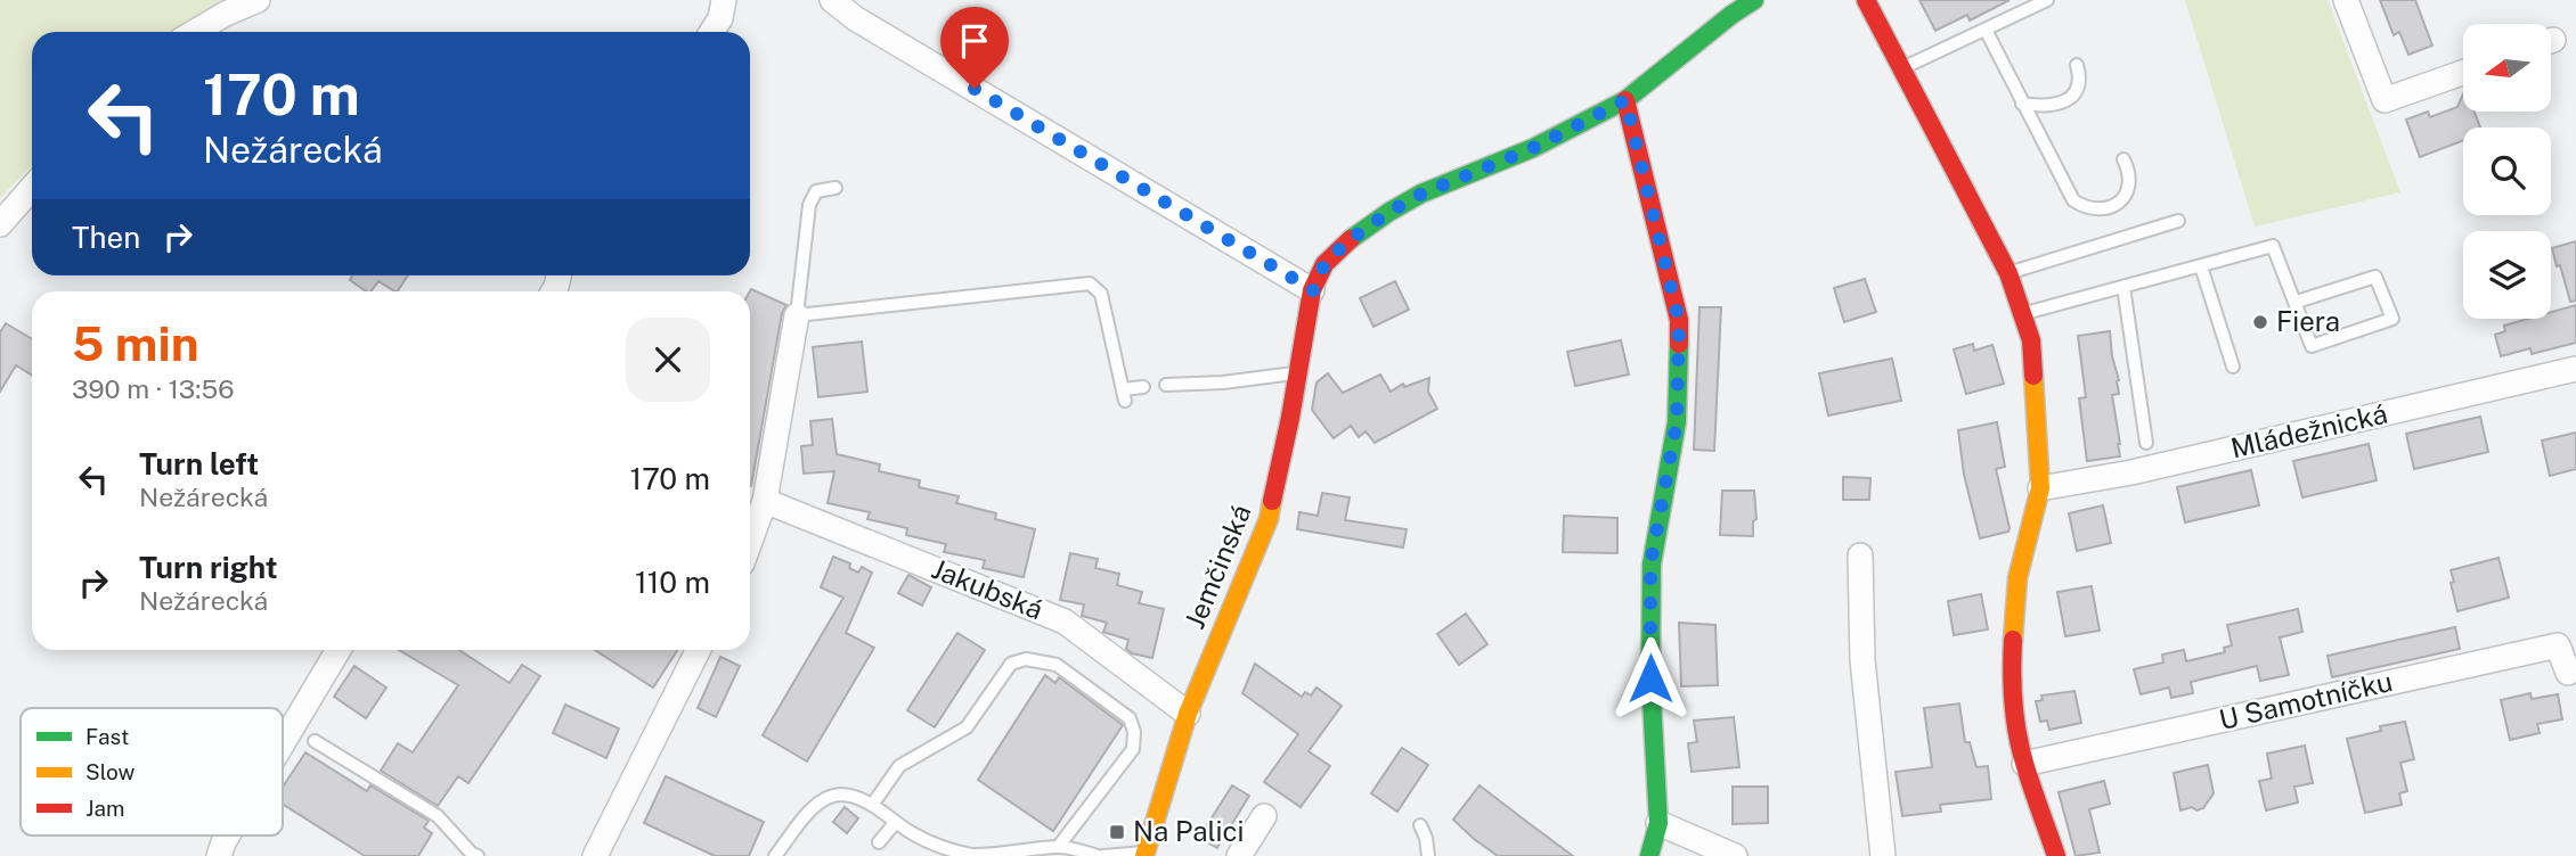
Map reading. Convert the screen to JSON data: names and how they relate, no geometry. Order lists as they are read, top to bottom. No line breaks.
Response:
{"streets":{"street":["Mládežnická","Jemčinská","Jakubská","U Samotníčku"]},"crossings":[["Jemčinská","Jakubská"]],"places":{"other":["Fiera"],"transit":["Na Palici"]},"legend":["Fast","Slow","Jam"],"north":"left","page":{"turn":["170 m","Nežárecká"],"then":"Then","heading":["5 min","390 m · 13:56"],"list":[{"name":"Turn left","note":"Nežárecká","value":"170 m"},{"name":"Turn right","note":"Nežárecká","value":"110 m"}]}}
